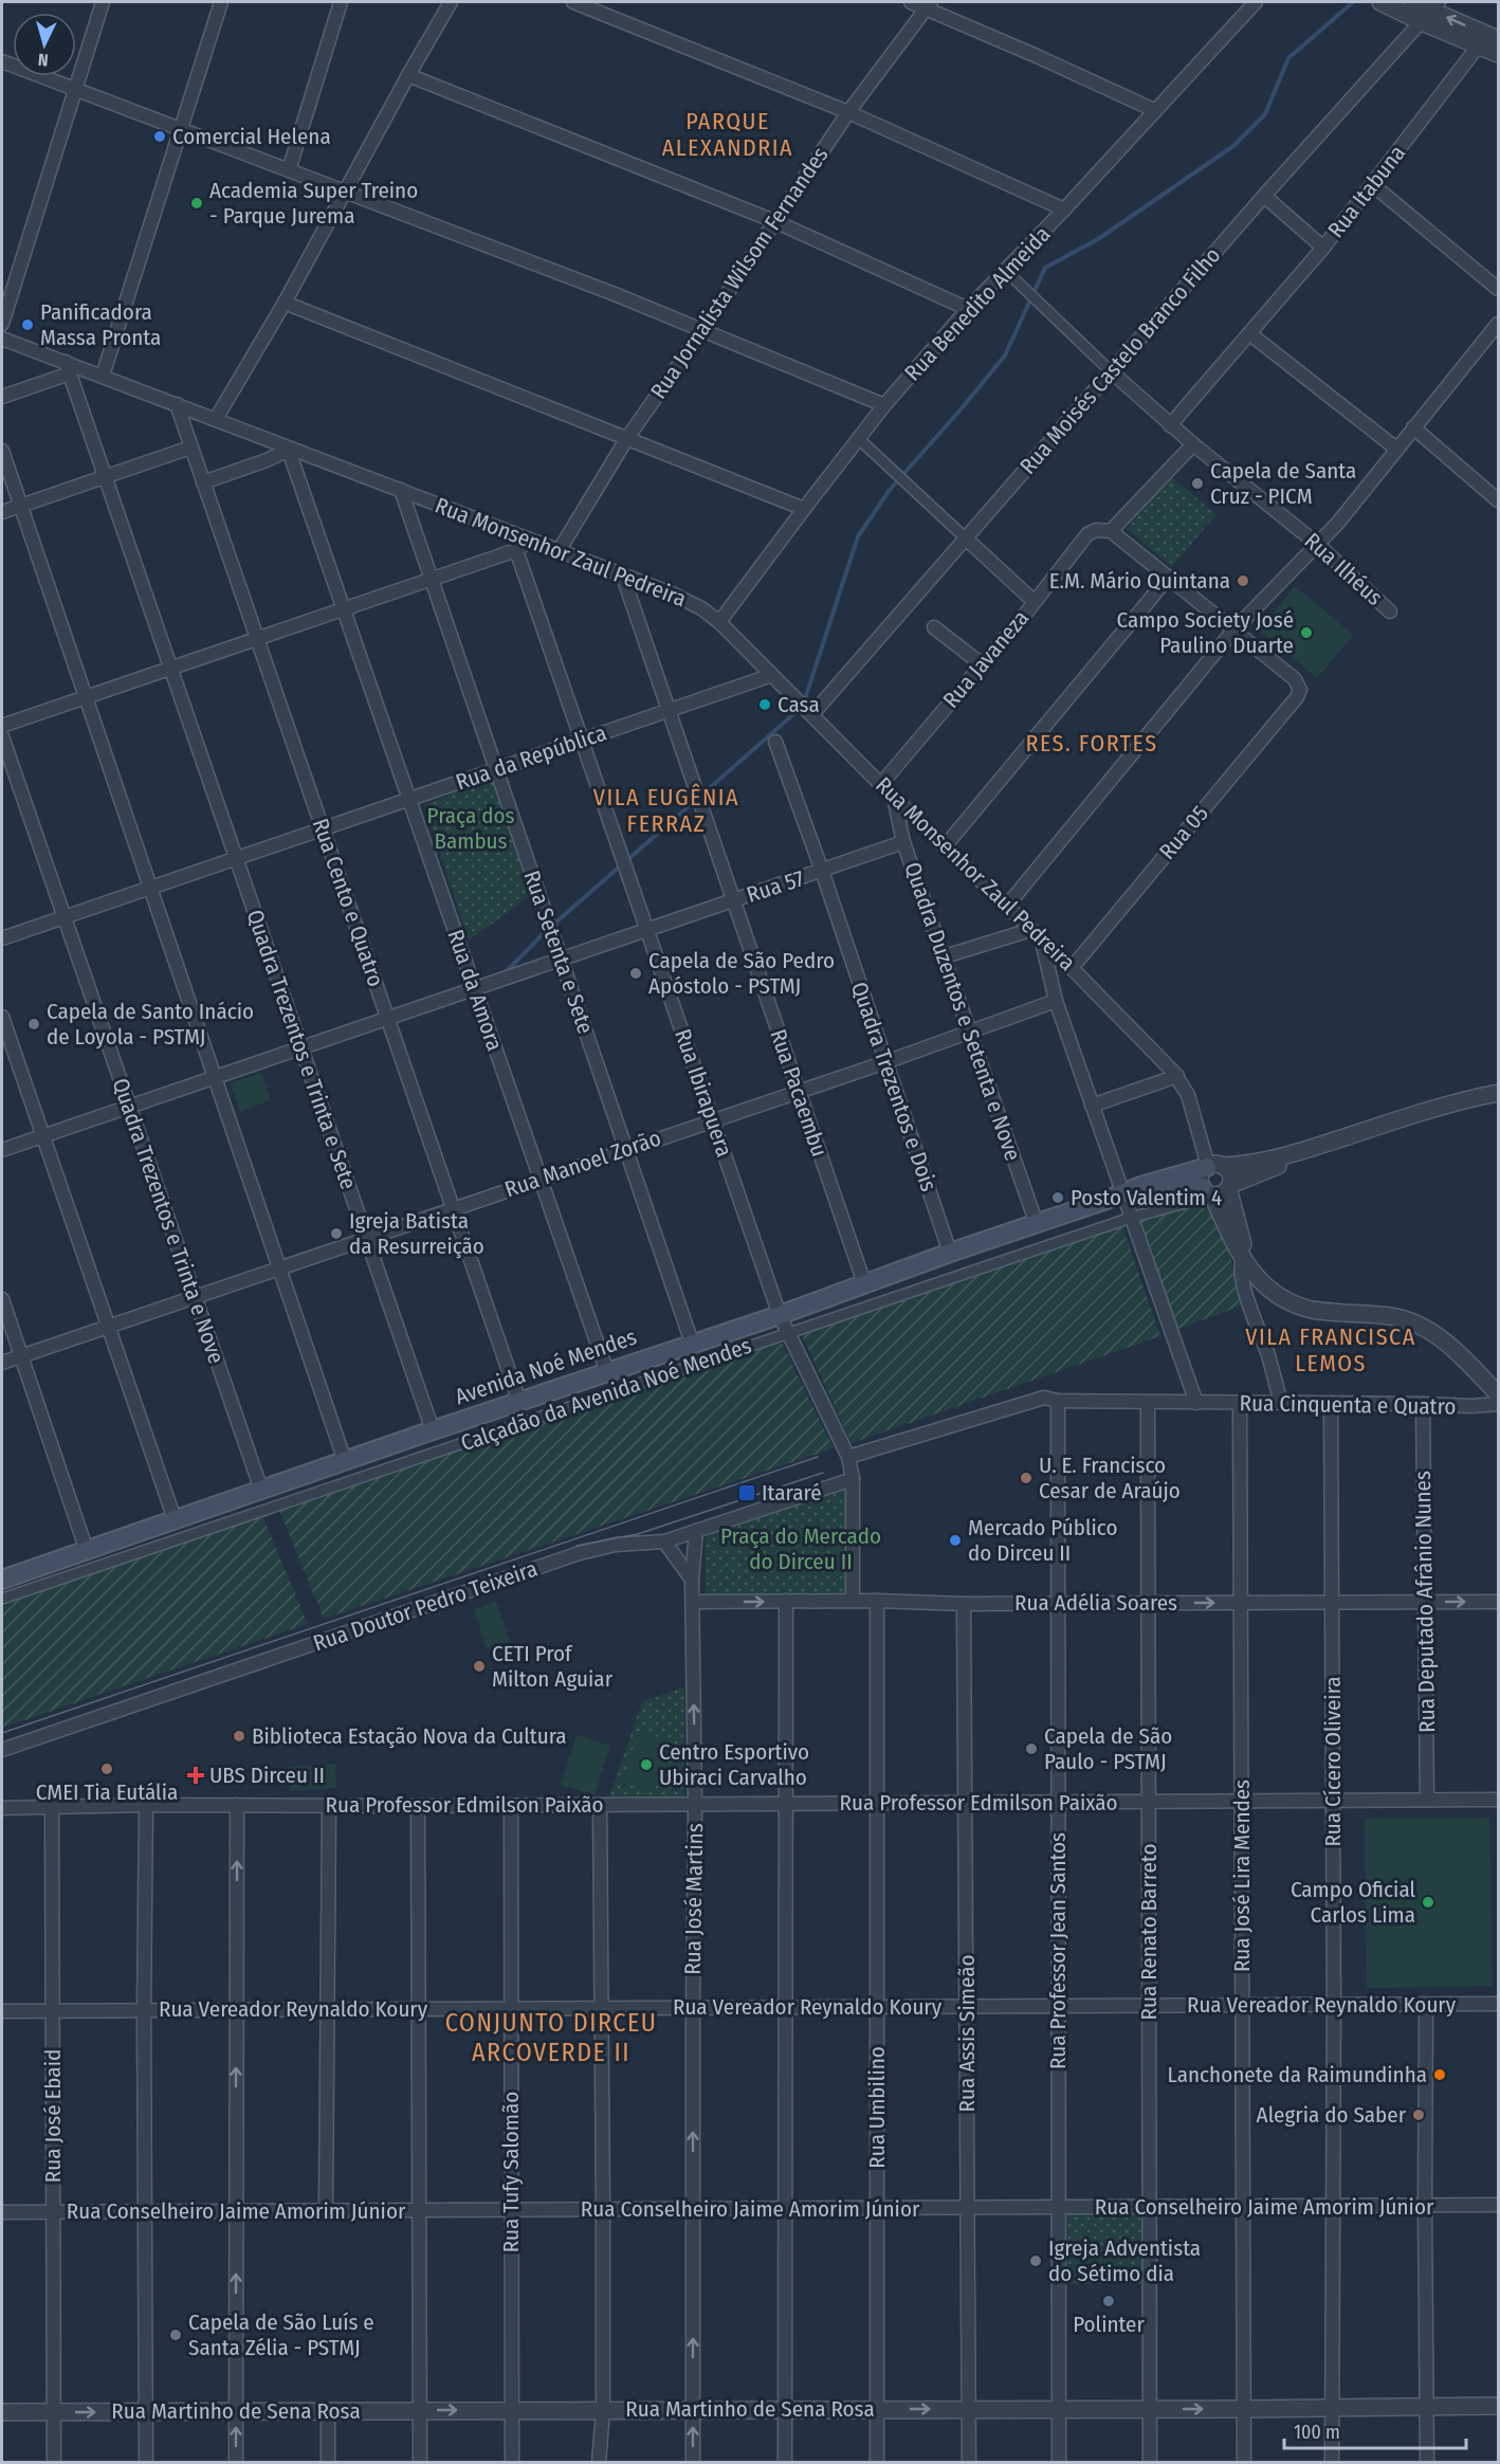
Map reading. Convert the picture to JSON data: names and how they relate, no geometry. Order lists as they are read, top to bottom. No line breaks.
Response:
{"streets":{"main road":["Avenida Noé Mendes"],"street":["Rua Itabuna","Rua Jornalista Wilsom Fernandes","Rua Benedito Almeida","Rua Moisés Castelo Branco Filho","Rua Monsenhor Zaul Pedreira","Rua Ilhéus","Rua Javaneza","Rua da República","Rua 05","Rua 57","Rua Cento e Quatro","Rua Setenta e Sete","Rua da Amora","Quadra Duzentos e Setenta e Nove","Quadra Trezentos e Trinta e Sete","Quadra Trezentos e Dois","Rua Ibirapuera","Rua Pacaembu","Rua Manoel Zorão","Quadra Trezentos e Trinta e Nove","Calçadão da Avenida Noé Mendes","Rua Cinquenta e Quatro","Rua Deputado Afrânio Nunes","Rua Adélia Soares","Rua Doutor Pedro Teixeira","Rua Cícero Oliveira","Rua Professor Edmilson Paixão","Rua José Lira Mendes","Rua José Martins","Rua Renato Barreto","Rua Professor Jean Santos","Rua Vereador Reynaldo Koury","Rua Assis Simeão","Rua Umbilino","Rua José Ebaid","Rua Tufy Salomão","Rua Conselheiro Jaime Amorim Júnior","Rua Martinho de Sena Rosa"]},"crossings":[["Rua Itabuna","Rua Ilhéus"],["Rua Jornalista Wilsom Fernandes","Rua Monsenhor Zaul Pedreira"],["Rua Benedito Almeida","Rua Monsenhor Zaul Pedreira"],["Rua Moisés Castelo Branco Filho","Rua Monsenhor Zaul Pedreira"],["Rua Moisés Castelo Branco Filho","Rua Ilhéus"],["Rua Monsenhor Zaul Pedreira","Rua Javaneza"],["Rua Monsenhor Zaul Pedreira","Rua da República"],["Rua Monsenhor Zaul Pedreira","Rua 05"],["Rua Monsenhor Zaul Pedreira","Rua Cento e Quatro"],["Rua Monsenhor Zaul Pedreira","Rua Setenta e Sete"],["Rua Monsenhor Zaul Pedreira","Rua da Amora"],["Rua Monsenhor Zaul Pedreira","Quadra Duzentos e Setenta e Nove"],["Rua Monsenhor Zaul Pedreira","Quadra Trezentos e Trinta e Sete"],["Rua Monsenhor Zaul Pedreira","Rua Pacaembu"],["Rua Monsenhor Zaul Pedreira","Avenida Noé Mendes"],["Rua Monsenhor Zaul Pedreira","Calçadão da Avenida Noé Mendes"],["Rua da República","Rua Cento e Quatro"],["Rua da República","Rua Setenta e Sete"],["Rua da República","Rua da Amora"],["Rua da República","Quadra Trezentos e Trinta e Sete"],["Rua da República","Rua Ibirapuera"],["Rua da República","Rua Pacaembu"],["Rua da República","Quadra Trezentos e Trinta e Nove"],["Rua 57","Rua Cento e Quatro"],["Rua 57","Rua Setenta e Sete"],["Rua 57","Rua da Amora"],["Rua 57","Quadra Duzentos e Setenta e Nove"],["Rua 57","Quadra Trezentos e Trinta e Sete"],["Rua 57","Quadra Trezentos e Dois"],["Rua 57","Rua Ibirapuera"],["Rua 57","Rua Pacaembu"],["Rua 57","Quadra Trezentos e Trinta e Nove"],["Rua Cento e Quatro","Rua Manoel Zorão"],["Rua Cento e Quatro","Avenida Noé Mendes"],["Rua Setenta e Sete","Rua Manoel Zorão"],["Rua Setenta e Sete","Avenida Noé Mendes"],["Rua da Amora","Rua Manoel Zorão"],["Rua da Amora","Avenida Noé Mendes"],["Quadra Duzentos e Setenta e Nove","Rua Manoel Zorão"],["Quadra Duzentos e Setenta e Nove","Avenida Noé Mendes"],["Quadra Trezentos e Trinta e Sete","Rua Manoel Zorão"],["Quadra Trezentos e Trinta e Sete","Avenida Noé Mendes"],["Quadra Trezentos e Dois","Rua Manoel Zorão"],["Quadra Trezentos e Dois","Avenida Noé Mendes"],["Rua Ibirapuera","Rua Manoel Zorão"],["Rua Ibirapuera","Avenida Noé Mendes"],["Rua Ibirapuera","Calçadão da Avenida Noé Mendes"],["Rua Ibirapuera","Rua Cinquenta e Quatro"],["Rua Ibirapuera","Rua Adélia Soares"],["Rua Ibirapuera","Rua Doutor Pedro Teixeira"],["Rua Pacaembu","Rua Manoel Zorão"],["Rua Pacaembu","Avenida Noé Mendes"],["Rua Manoel Zorão","Quadra Trezentos e Trinta e Nove"],["Quadra Trezentos e Trinta e Nove","Avenida Noé Mendes"],["Avenida Noé Mendes","Calçadão da Avenida Noé Mendes"],["Rua Cinquenta e Quatro","Rua Deputado Afrânio Nunes"],["Rua Cinquenta e Quatro","Rua Cícero Oliveira"],["Rua Cinquenta e Quatro","Rua José Lira Mendes"],["Rua Cinquenta e Quatro","Rua Renato Barreto"],["Rua Cinquenta e Quatro","Rua Professor Jean Santos"],["Rua Deputado Afrânio Nunes","Rua Adélia Soares"],["Rua Deputado Afrânio Nunes","Rua Professor Edmilson Paixão"],["Rua Adélia Soares","Rua Cícero Oliveira"],["Rua Adélia Soares","Rua José Lira Mendes"],["Rua Adélia Soares","Rua José Martins"],["Rua Adélia Soares","Rua Renato Barreto"],["Rua Adélia Soares","Rua Professor Jean Santos"],["Rua Adélia Soares","Rua Assis Simeão"],["Rua Adélia Soares","Rua Umbilino"],["Rua Doutor Pedro Teixeira","Rua José Martins"],["Rua Cícero Oliveira","Rua Professor Edmilson Paixão"],["Rua Cícero Oliveira","Rua Vereador Reynaldo Koury"],["Rua Cícero Oliveira","Rua Conselheiro Jaime Amorim Júnior"],["Rua Cícero Oliveira","Rua Martinho de Sena Rosa"],["Rua Professor Edmilson Paixão","Rua José Lira Mendes"],["Rua Professor Edmilson Paixão","Rua José Martins"],["Rua Professor Edmilson Paixão","Rua Renato Barreto"],["Rua Professor Edmilson Paixão","Rua Professor Jean Santos"],["Rua Professor Edmilson Paixão","Rua Assis Simeão"],["Rua Professor Edmilson Paixão","Rua Umbilino"],["Rua Professor Edmilson Paixão","Rua José Ebaid"],["Rua Professor Edmilson Paixão","Rua Tufy Salomão"],["Rua José Lira Mendes","Rua Vereador Reynaldo Koury"],["Rua José Lira Mendes","Rua Conselheiro Jaime Amorim Júnior"],["Rua José Lira Mendes","Rua Martinho de Sena Rosa"],["Rua José Martins","Rua Vereador Reynaldo Koury"],["Rua José Martins","Rua Conselheiro Jaime Amorim Júnior"],["Rua José Martins","Rua Martinho de Sena Rosa"],["Rua Renato Barreto","Rua Vereador Reynaldo Koury"],["Rua Renato Barreto","Rua Conselheiro Jaime Amorim Júnior"],["Rua Renato Barreto","Rua Martinho de Sena Rosa"],["Rua Professor Jean Santos","Rua Vereador Reynaldo Koury"],["Rua Professor Jean Santos","Rua Conselheiro Jaime Amorim Júnior"],["Rua Professor Jean Santos","Rua Martinho de Sena Rosa"],["Rua Vereador Reynaldo Koury","Rua Assis Simeão"],["Rua Vereador Reynaldo Koury","Rua Umbilino"],["Rua Vereador Reynaldo Koury","Rua José Ebaid"],["Rua Vereador Reynaldo Koury","Rua Tufy Salomão"],["Rua Assis Simeão","Rua Conselheiro Jaime Amorim Júnior"],["Rua Assis Simeão","Rua Martinho de Sena Rosa"],["Rua Umbilino","Rua Conselheiro Jaime Amorim Júnior"],["Rua Umbilino","Rua Martinho de Sena Rosa"],["Rua José Ebaid","Rua Conselheiro Jaime Amorim Júnior"],["Rua José Ebaid","Rua Martinho de Sena Rosa"],["Rua Tufy Salomão","Rua Conselheiro Jaime Amorim Júnior"],["Rua Tufy Salomão","Rua Martinho de Sena Rosa"]],"districts":["PARQUE ALEXANDRIA","RES. FORTES","VILA EUGÊNIA FERRAZ","VILA FRANCISCA LEMOS","CONJUNTO DIRCEU ARCOVERDE II"],"parks":["Praça dos Bambus","Praça do Mercado do Dirceu II"],"places":{"other":["Comercial Helena","Academia Super Treino - Parque Jurema","Panificadora Massa Pronta","Capela de Santa Cruz - PICM","E.M. Mário Quintana","Campo Society José Paulino Duarte","Casa","Capela de São Pedro Apóstolo - PSTMJ","Capela de Santo Inácio de Loyola - PSTMJ","Posto Valentim 4","Igreja Batista da Resurreição","U. E. Francisco Cesar de Araújo","Mercado Público do Dirceu II","CETI Prof Milton Aguiar","Biblioteca Estação Nova da Cultura","Capela de São Paulo - PSTMJ","Centro Esportivo Ubiraci Carvalho","CMEI Tia Eutália","Campo Oficial Carlos Lima","Lanchonete da Raimundinha","Alegria do Saber","Igreja Adventista do Sétimo dia","Polinter","Capela de São Luís e Santa Zélia - PSTMJ"],"transit":["Itararé"],"health":["UBS Dirceu II"]},"scale_bar":"100 m","north":"bottom"}
